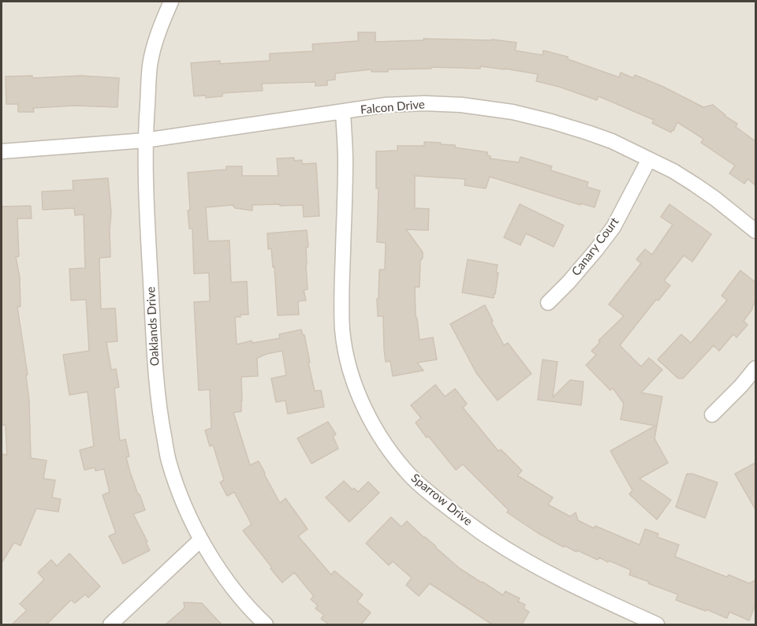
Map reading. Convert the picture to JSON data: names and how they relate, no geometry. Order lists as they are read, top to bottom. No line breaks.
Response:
{"streets":{"street":["Falcon Drive","Canary Court","Oaklands Drive","Sparrow Drive"]},"crossings":[["Falcon Drive","Canary Court"],["Falcon Drive","Oaklands Drive"],["Falcon Drive","Sparrow Drive"]]}
